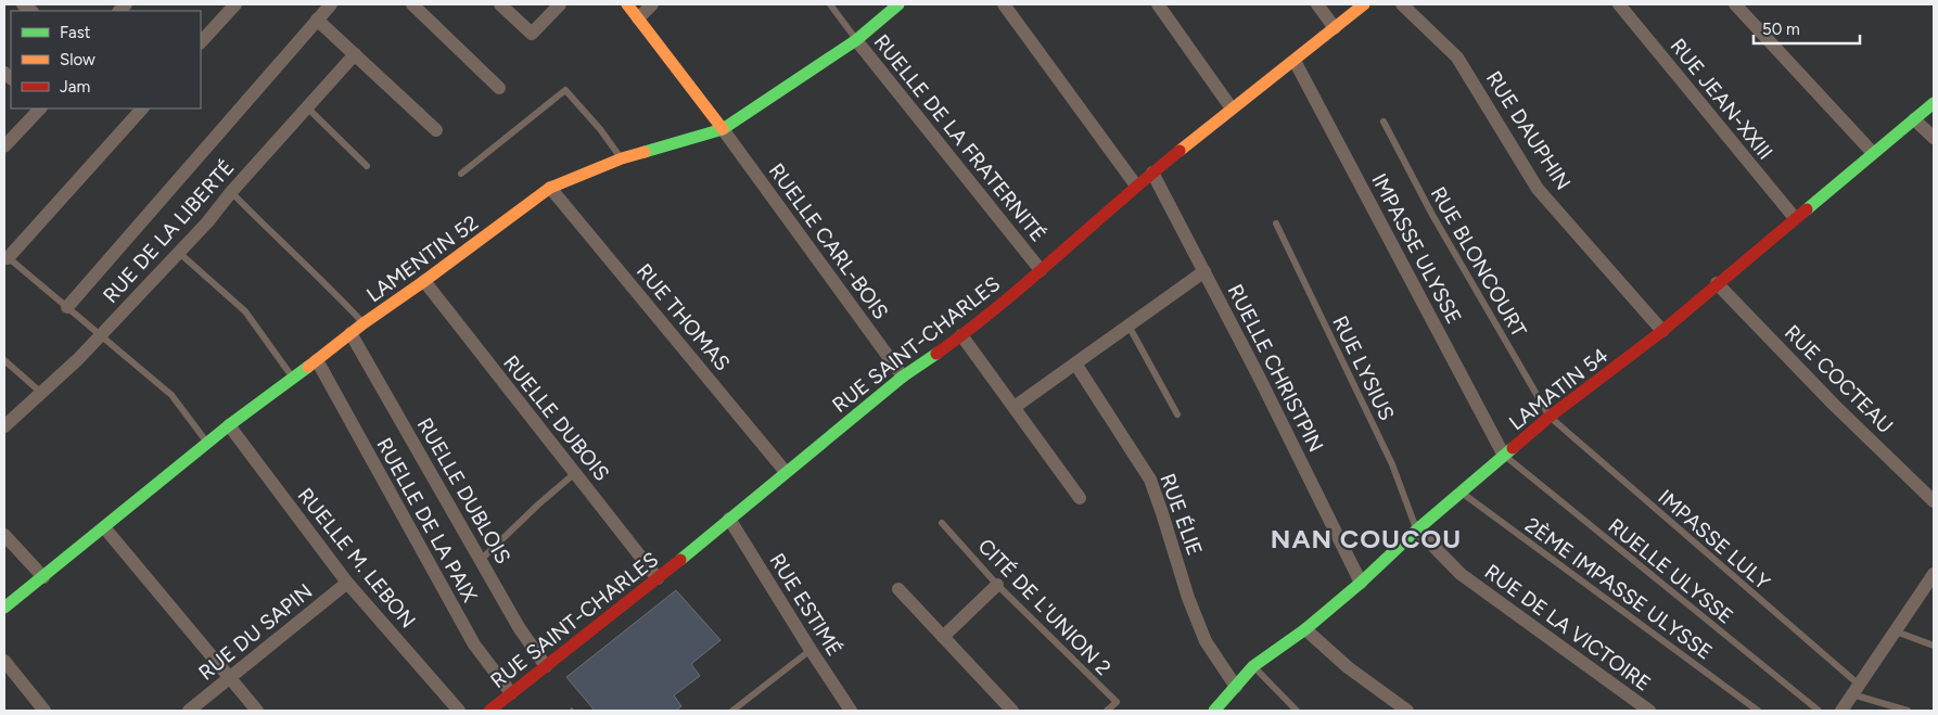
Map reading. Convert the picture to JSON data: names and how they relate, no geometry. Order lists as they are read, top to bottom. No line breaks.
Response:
{"streets":{"street":["RUE JEAN-XXIII","RUE DAUPHIN","RUELLE DE LA FRATERNITÉ","RUE DE LA LIBERTÉ","RUELLE CARL-BOIS","IMPASSE ULYSSE","LAMENTIN 52","RUE THOMAS","RUE SAINT-CHARLES","RUELLE CHRISTPIN","RUE COCTEAU","LAMATIN 54","RUELLE DUBOIS","RUELLE DUBLOIS","RUE ÉLIE","RUELLE DE LA PAIX","RUELLE M. LEBON","RUE ESTIMÉ","RUE DE LA VICTOIRE","RUE DU SAPIN"],"lane":["RUE BLONCOURT","RUE LYSIUS","IMPASSE LULY","RUELLE ULYSSE","2ÈME IMPASSE ULYSSE","CITÉ DE L'UNION 2"]},"crossings":[["RUE JEAN-XXIII","LAMATIN 54"],["RUE DAUPHIN","LAMATIN 54"],["RUELLE DE LA FRATERNITÉ","LAMENTIN 52"],["RUELLE DE LA FRATERNITÉ","RUE SAINT-CHARLES"],["RUELLE CARL-BOIS","LAMENTIN 52"],["RUELLE CARL-BOIS","RUE SAINT-CHARLES"],["IMPASSE ULYSSE","RUE SAINT-CHARLES"],["IMPASSE ULYSSE","LAMATIN 54"],["IMPASSE ULYSSE","RUELLE ULYSSE"],["LAMENTIN 52","RUE THOMAS"],["LAMENTIN 52","RUELLE DUBOIS"],["LAMENTIN 52","RUELLE DUBLOIS"],["LAMENTIN 52","RUELLE DE LA PAIX"],["LAMENTIN 52","RUELLE M. LEBON"],["RUE BLONCOURT","LAMATIN 54"],["RUE BLONCOURT","IMPASSE LULY"],["RUE THOMAS","RUE SAINT-CHARLES"],["RUE SAINT-CHARLES","RUELLE CHRISTPIN"],["RUE SAINT-CHARLES","RUELLE DUBOIS"],["RUE SAINT-CHARLES","RUELLE DUBLOIS"],["RUE SAINT-CHARLES","RUELLE DE LA PAIX"],["RUE SAINT-CHARLES","RUE ESTIMÉ"],["RUELLE CHRISTPIN","LAMATIN 54"],["RUE LYSIUS","LAMATIN 54"],["RUE LYSIUS","RUE DE LA VICTOIRE"],["RUE COCTEAU","LAMATIN 54"],["LAMATIN 54","RUE ÉLIE"],["LAMATIN 54","IMPASSE LULY"],["LAMATIN 54","RUELLE ULYSSE"],["LAMATIN 54","2ÈME IMPASSE ULYSSE"],["LAMATIN 54","RUE DE LA VICTOIRE"],["RUELLE M. LEBON","RUE DU SAPIN"]],"districts":["NAN COUCOU"],"legend":["Fast","Slow","Jam"],"scale_bar":"50 m"}
